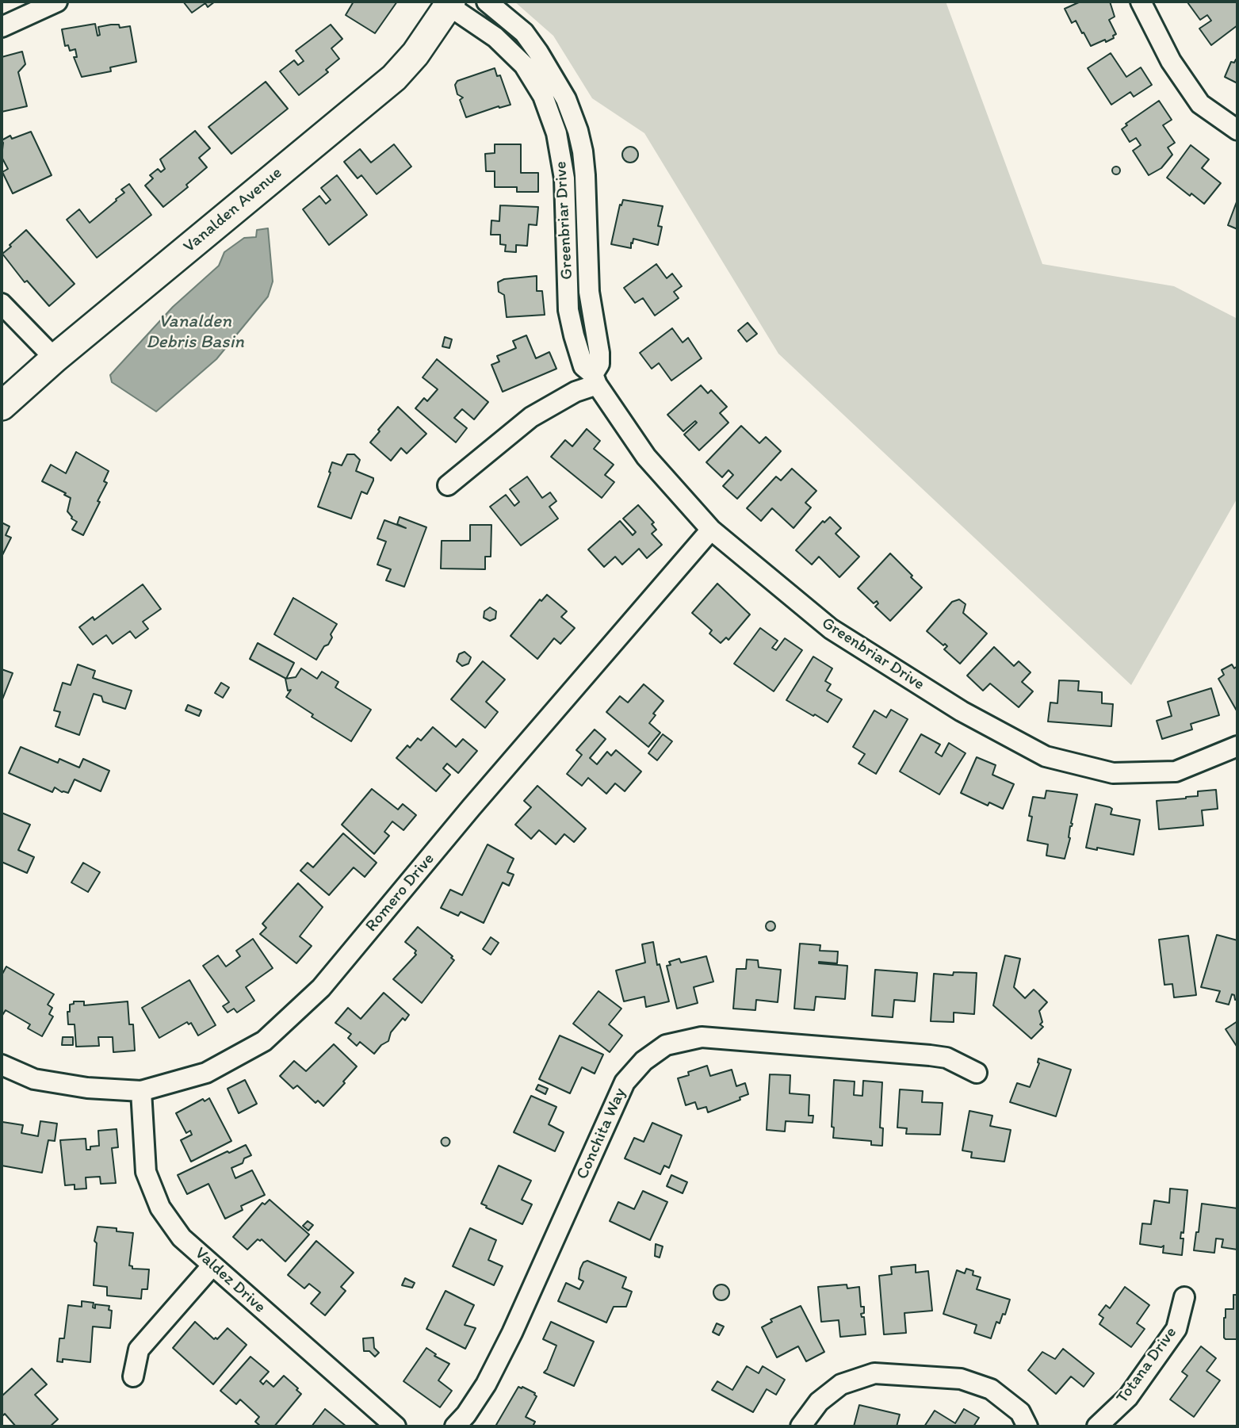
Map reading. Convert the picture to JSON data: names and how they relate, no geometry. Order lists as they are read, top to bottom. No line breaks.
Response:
{"streets":{"main road":["Vanalden Avenue"],"street":["Greenbriar Drive","Romero Drive","Conchita Way","Valdez Drive","Totana Drive"]},"crossings":[["Vanalden Avenue","Greenbriar Drive"],["Greenbriar Drive","Romero Drive"],["Romero Drive","Valdez Drive"]],"water":["Vanalden Debris Basin"]}
